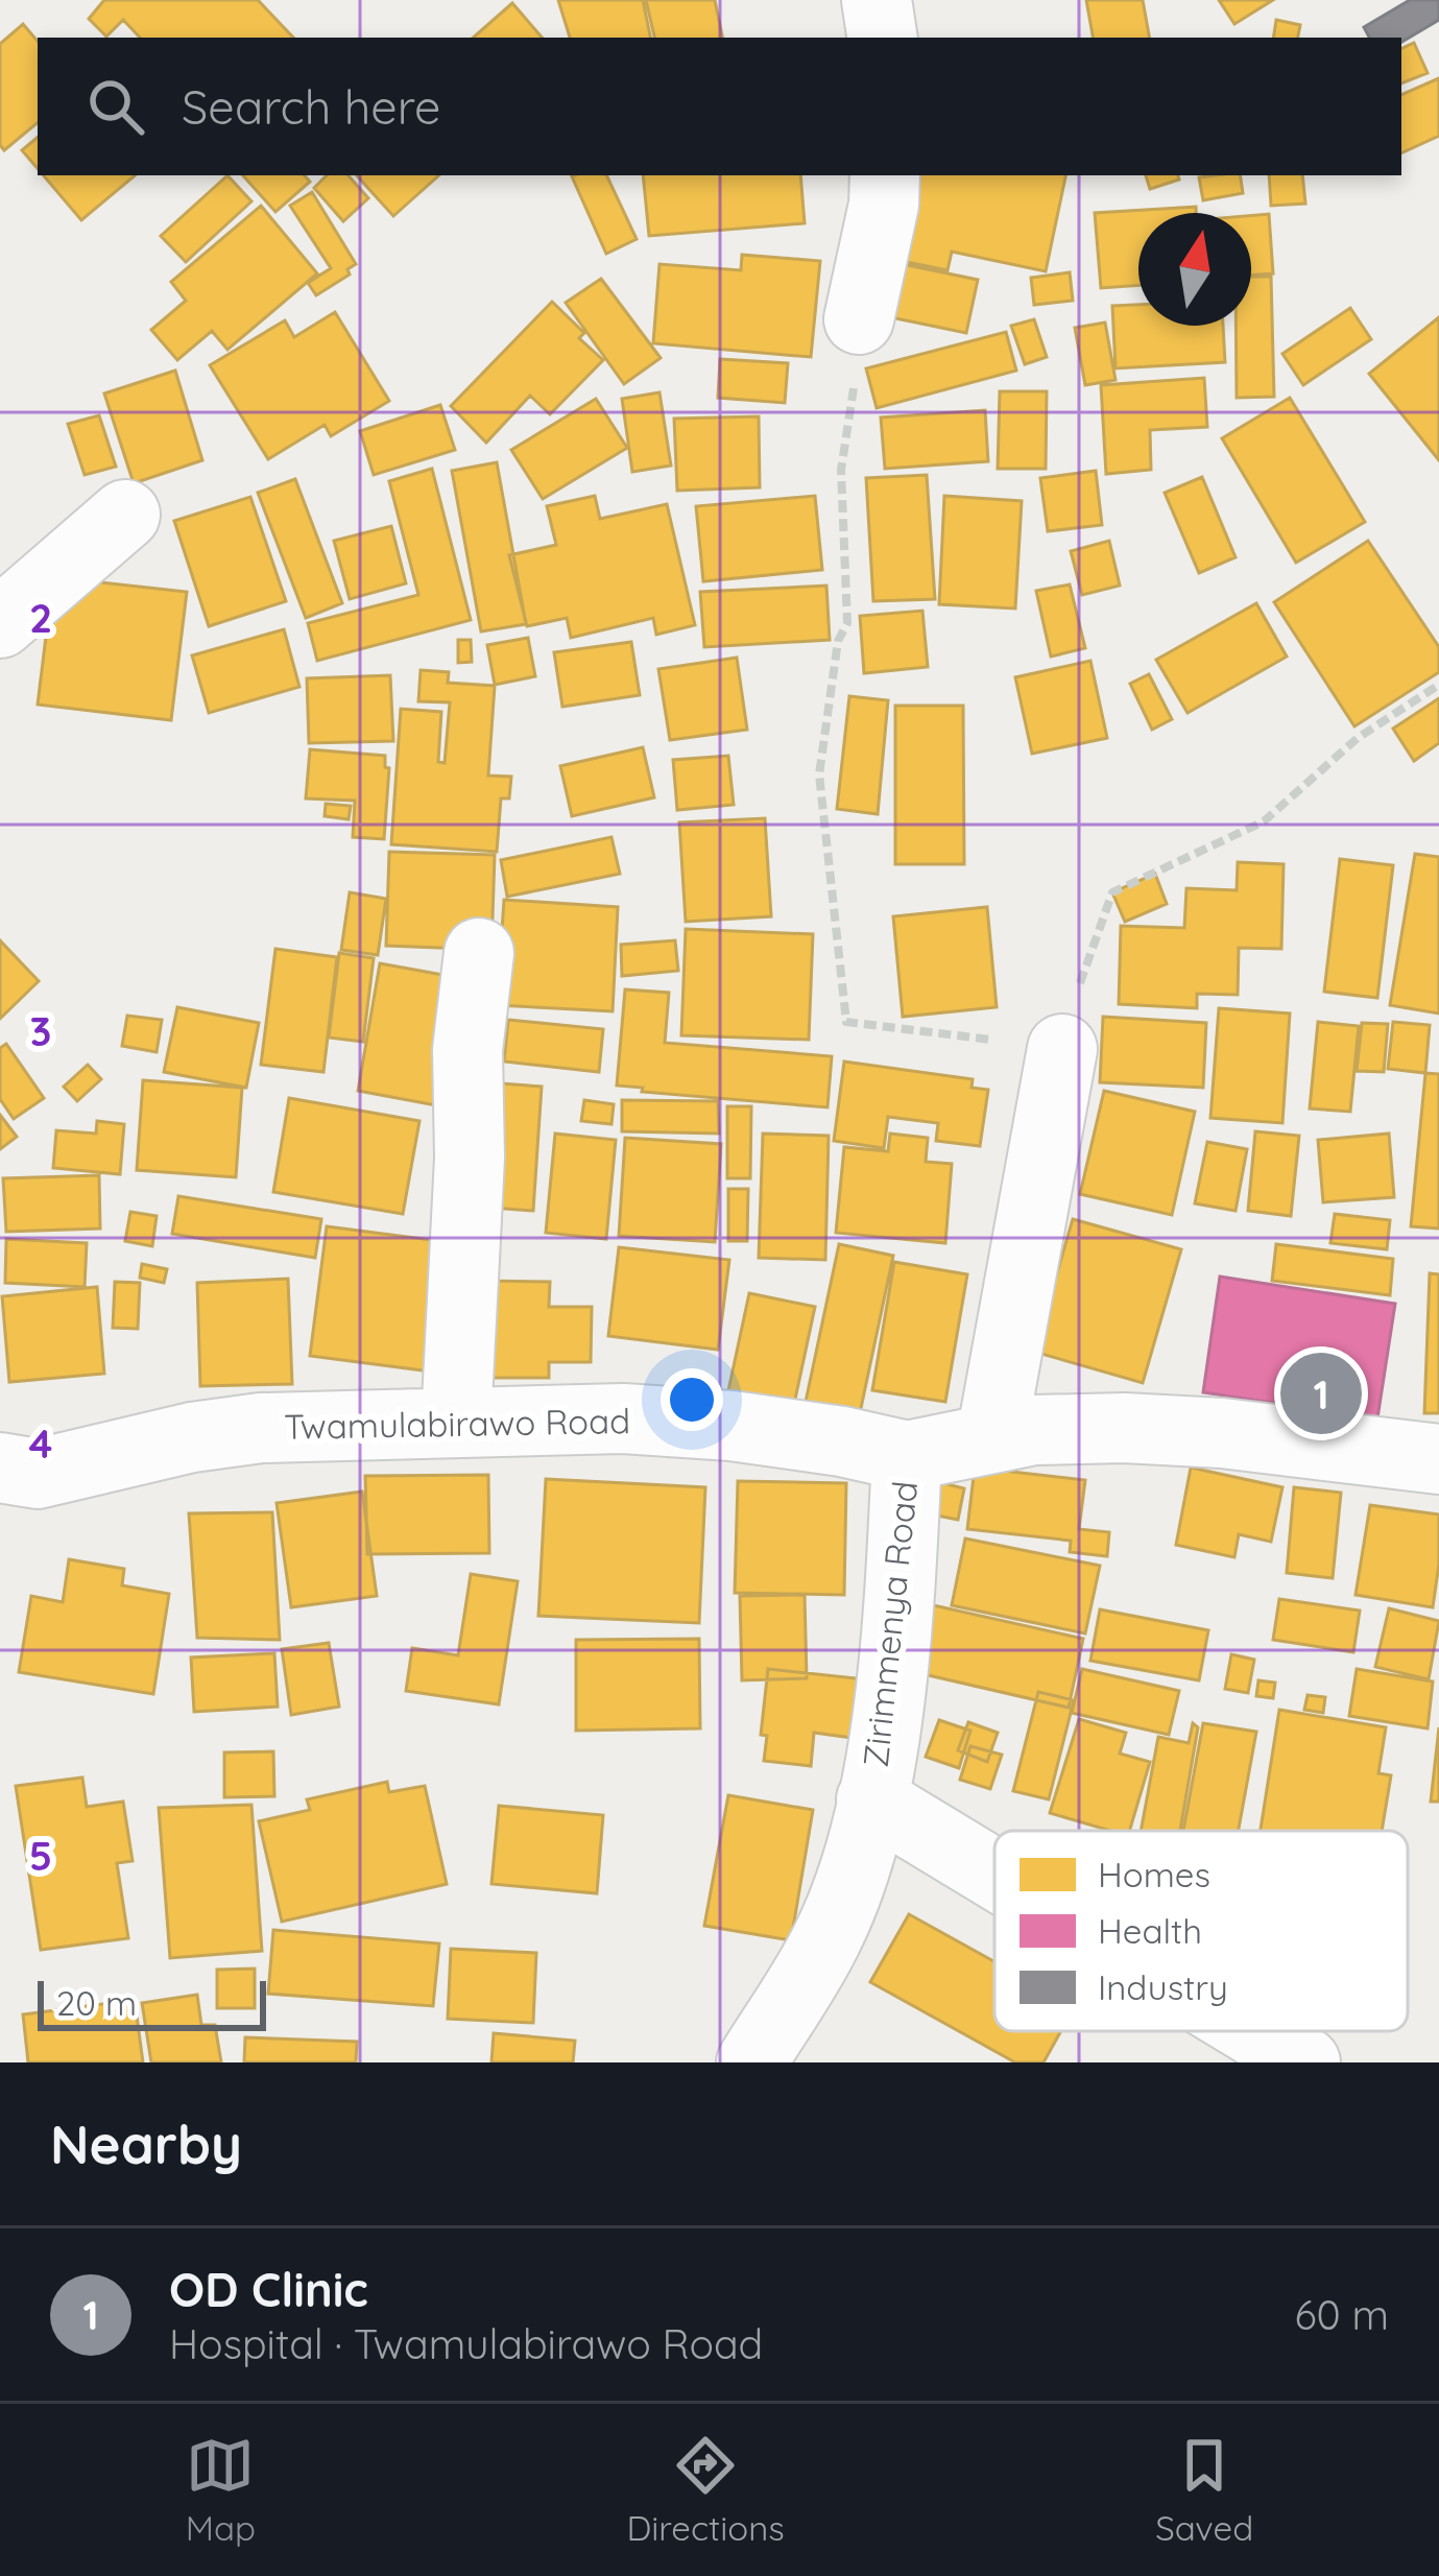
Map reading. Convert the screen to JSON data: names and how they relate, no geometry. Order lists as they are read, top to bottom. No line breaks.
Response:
{"streets":{"street":["Twamulabirawo Road","Zirimmenya Road"]},"crossings":[["Twamulabirawo Road","Zirimmenya Road"]],"legend":["Homes","Health","Industry"],"scale_bar":"20 m","north":"top","page":{"search":"Search here","pins":"1","scale":"20 m","heading":"Nearby","list":[{"mark":"1","name":"OD Clinic","note":"Hospital · Twamulabirawo Road","value":"60 m"}],"nav":["Map","Directions","Saved"]},"grid":{"rows":["2","3","4","5"]}}
